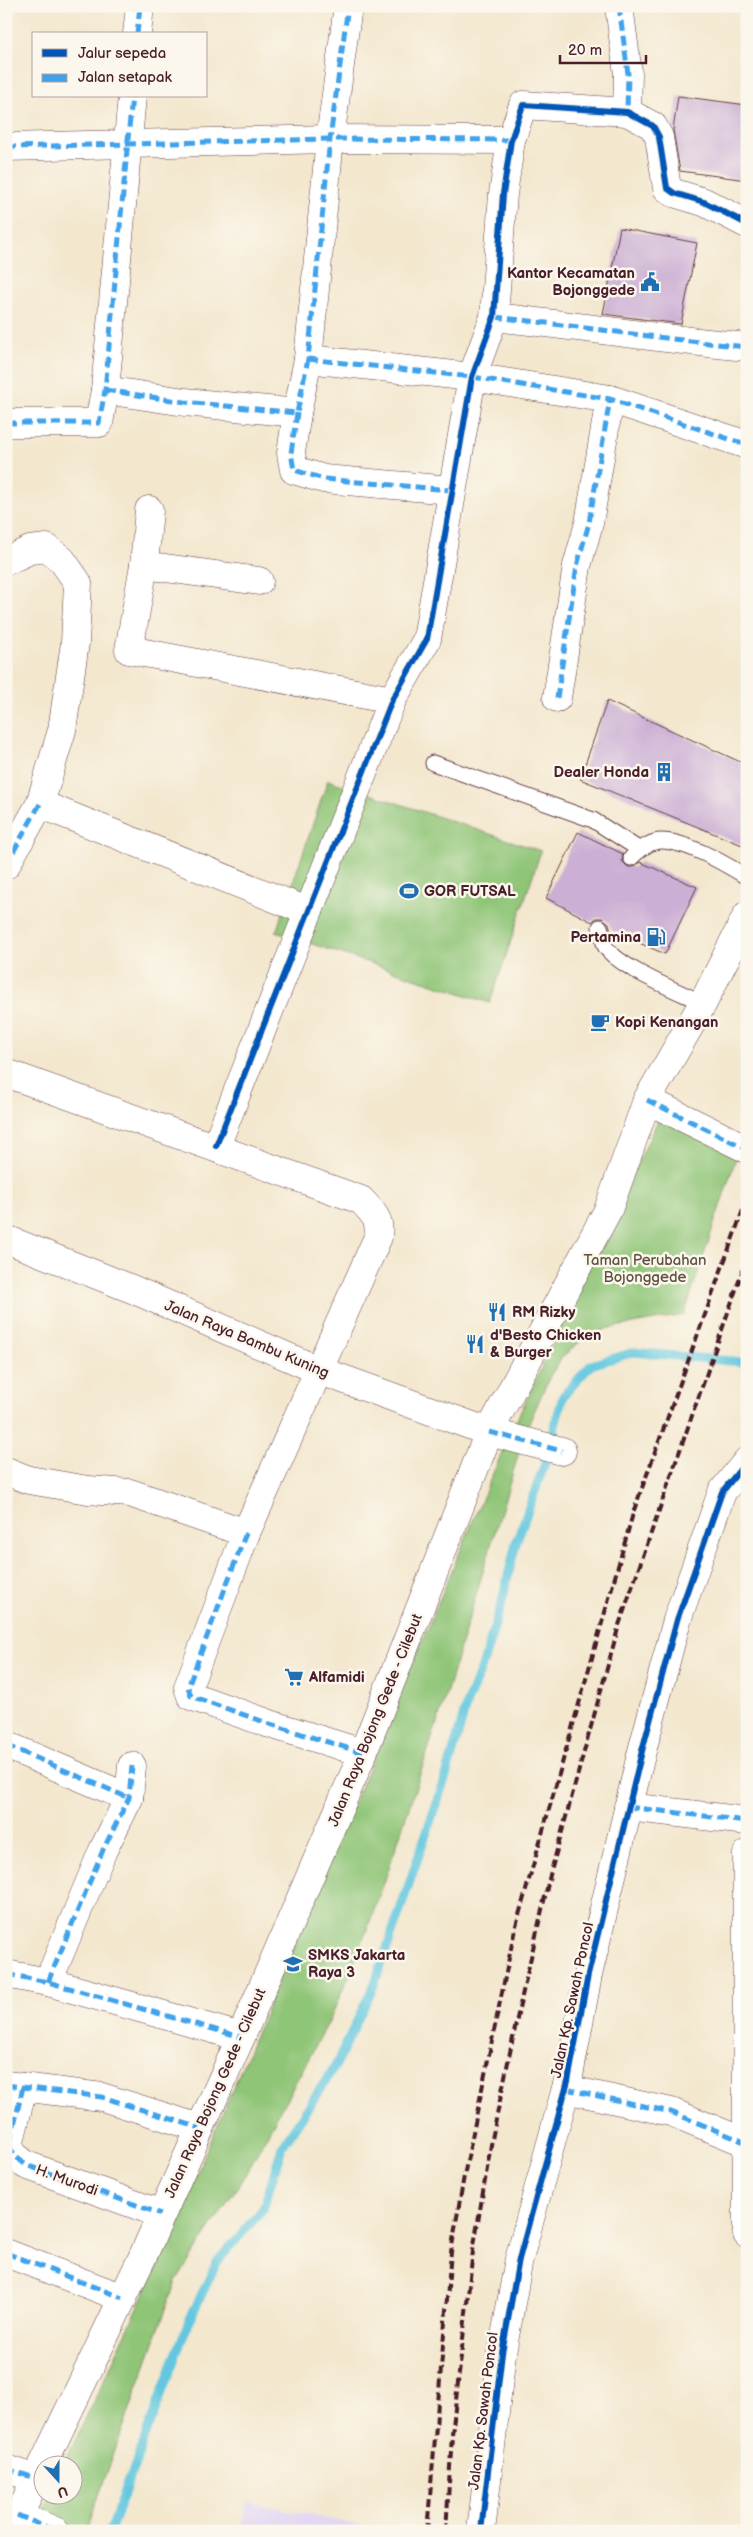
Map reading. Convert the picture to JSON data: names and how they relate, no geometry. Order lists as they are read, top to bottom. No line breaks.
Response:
{"streets":{"street":["Jalan Raya Bambu Kuning","Jalan Raya Bojong Gede - Cilebut","Jalan Kp. Sawah Poncol","H. Murodi"]},"crossings":[["Jalan Raya Bambu Kuning","Jalan Raya Bojong Gede - Cilebut"],["Jalan Raya Bojong Gede - Cilebut","H. Murodi"]],"parks":["Taman Perubahan Bojonggede"],"places":{"public building":["Kantor Kecamatan Bojonggede"],"building":["Dealer Honda"],"sports":["GOR FUTSAL"],"fuel station":["Pertamina"],"cafe":["Kopi Kenangan"],"restaurant":["RM Rizky","d'Besto Chicken & Burger"],"supermarket":["Alfamidi"],"school or university":["SMKS Jakarta Raya 3"]},"legend":["Jalur sepeda","Jalan setapak"],"scale_bar":"20 m","north":"bottom"}
